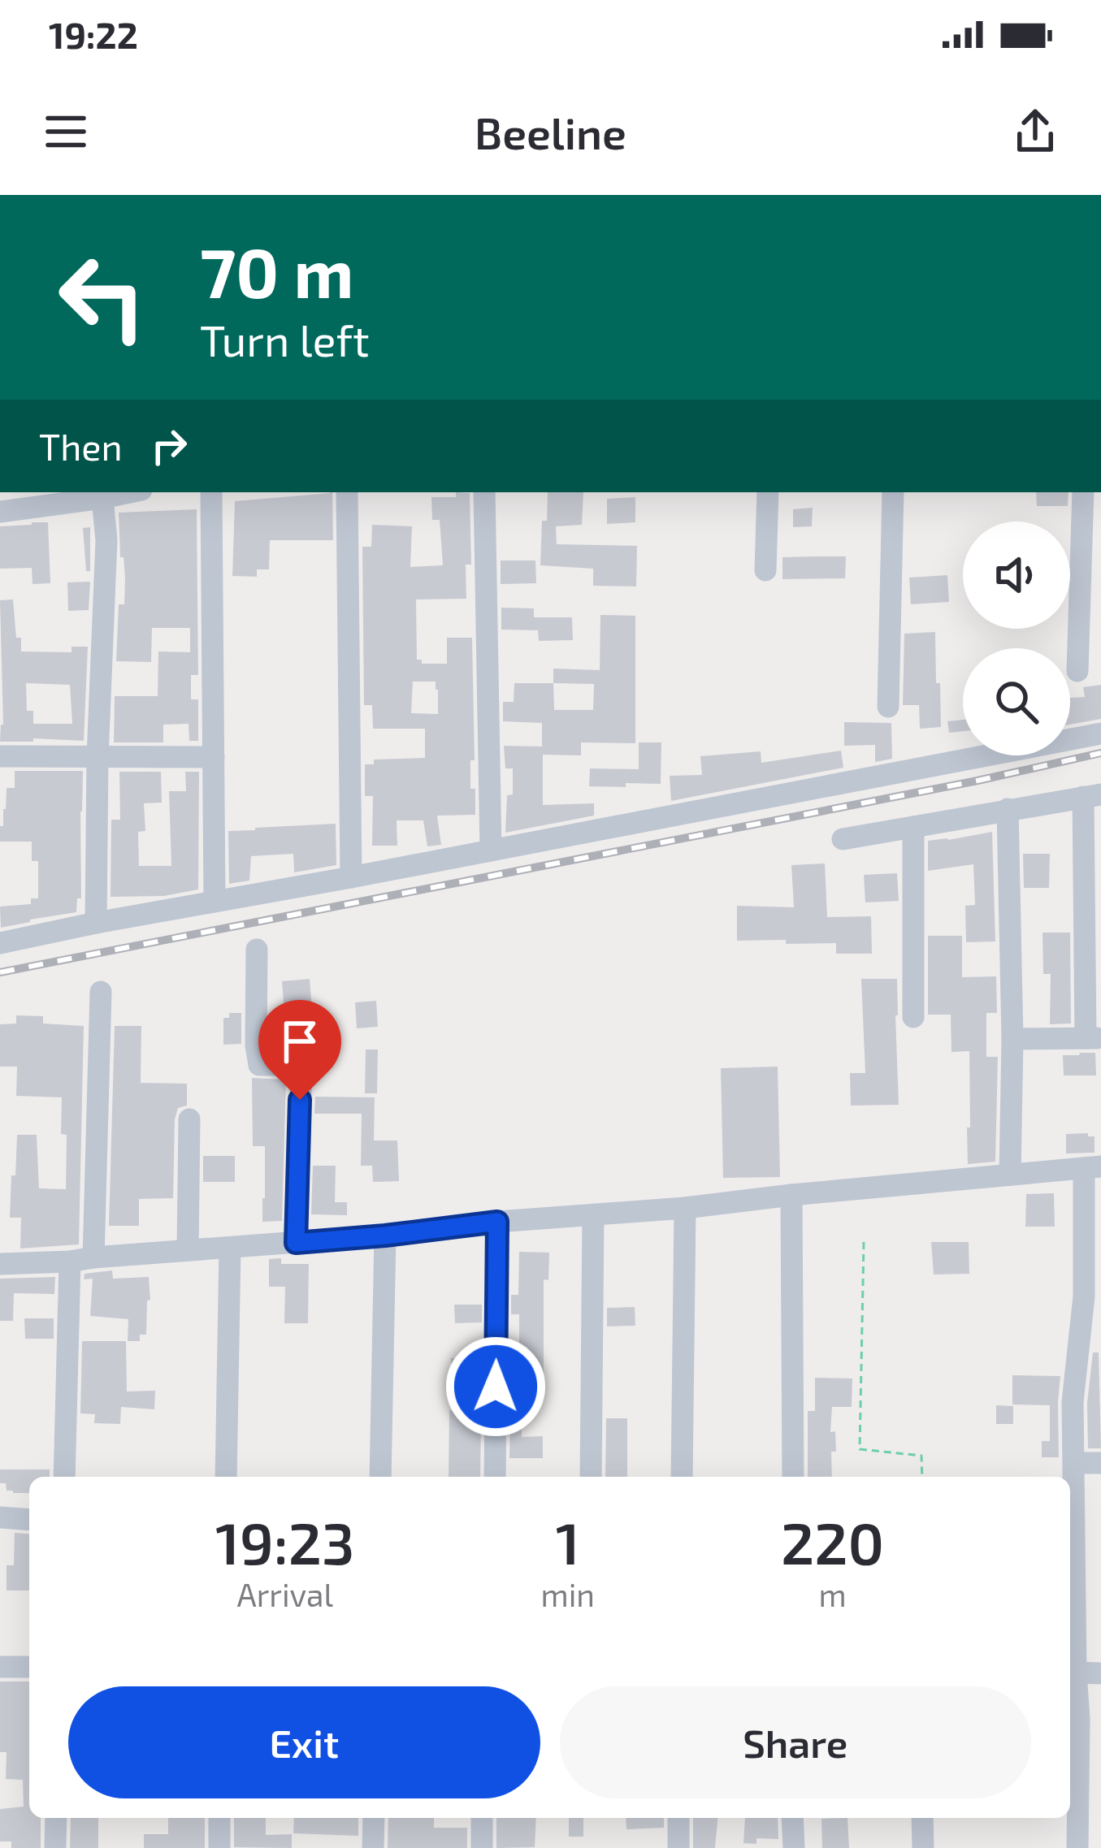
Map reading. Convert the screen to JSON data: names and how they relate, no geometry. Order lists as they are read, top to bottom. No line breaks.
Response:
{"page":{"status":"19:22","header":"Beeline","turn":["70 m","Turn left"],"then":"Then","eta":["19:23","Arrival","1","min","220","m"],"buttons":["Exit","Share"]}}
